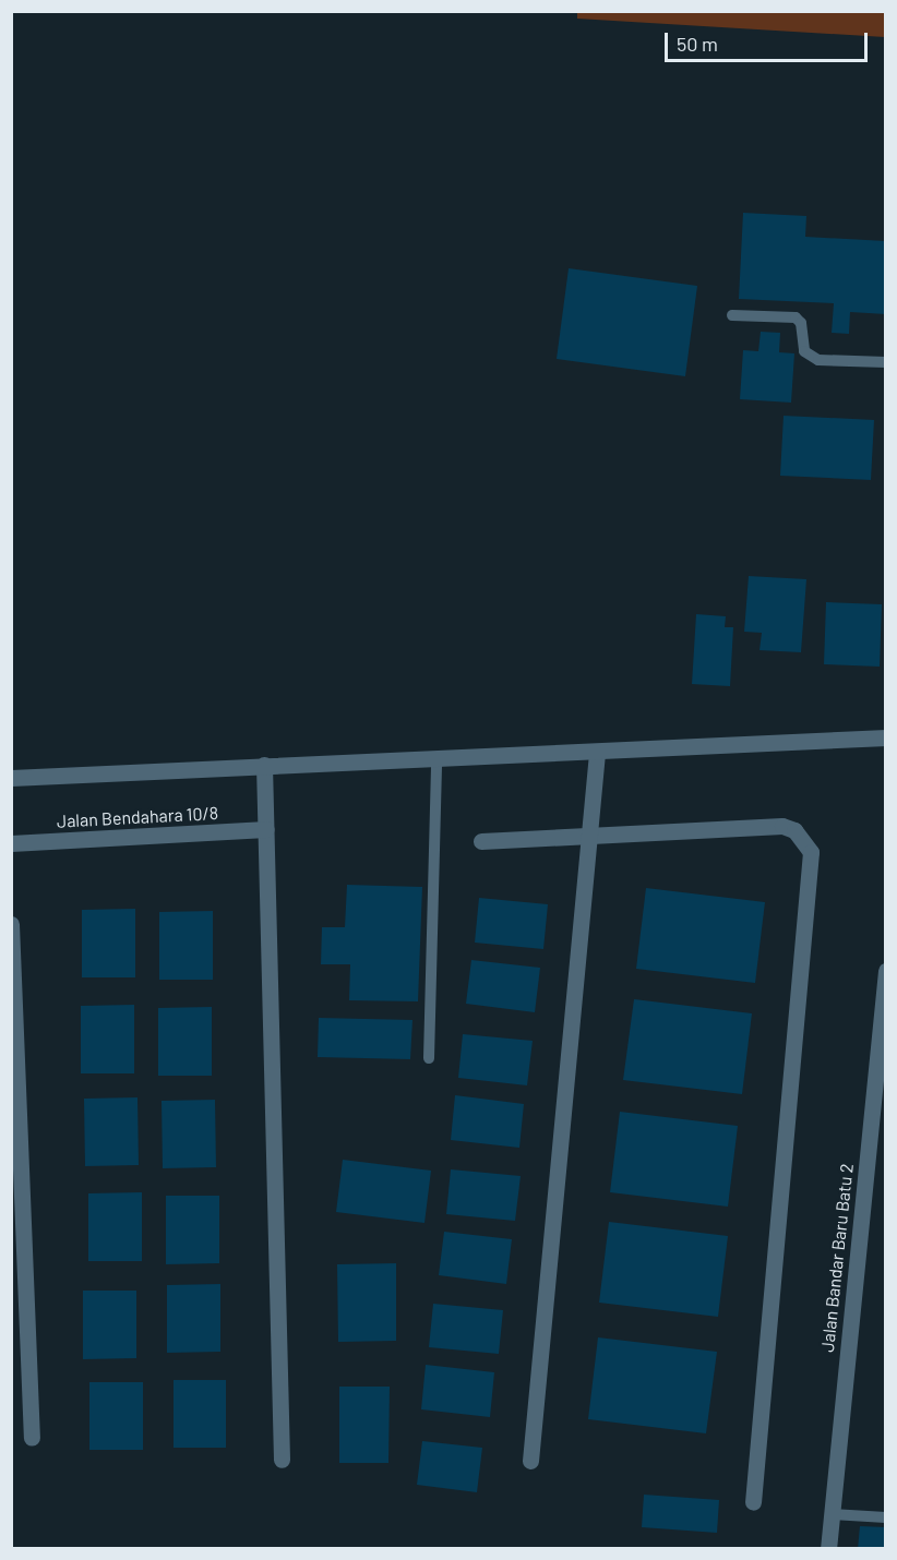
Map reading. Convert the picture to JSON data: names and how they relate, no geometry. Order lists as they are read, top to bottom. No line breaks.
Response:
{"streets":{"street":["Jalan Bendahara 10/8","Jalan Bandar Baru Batu 2"]},"scale_bar":"50 m"}
